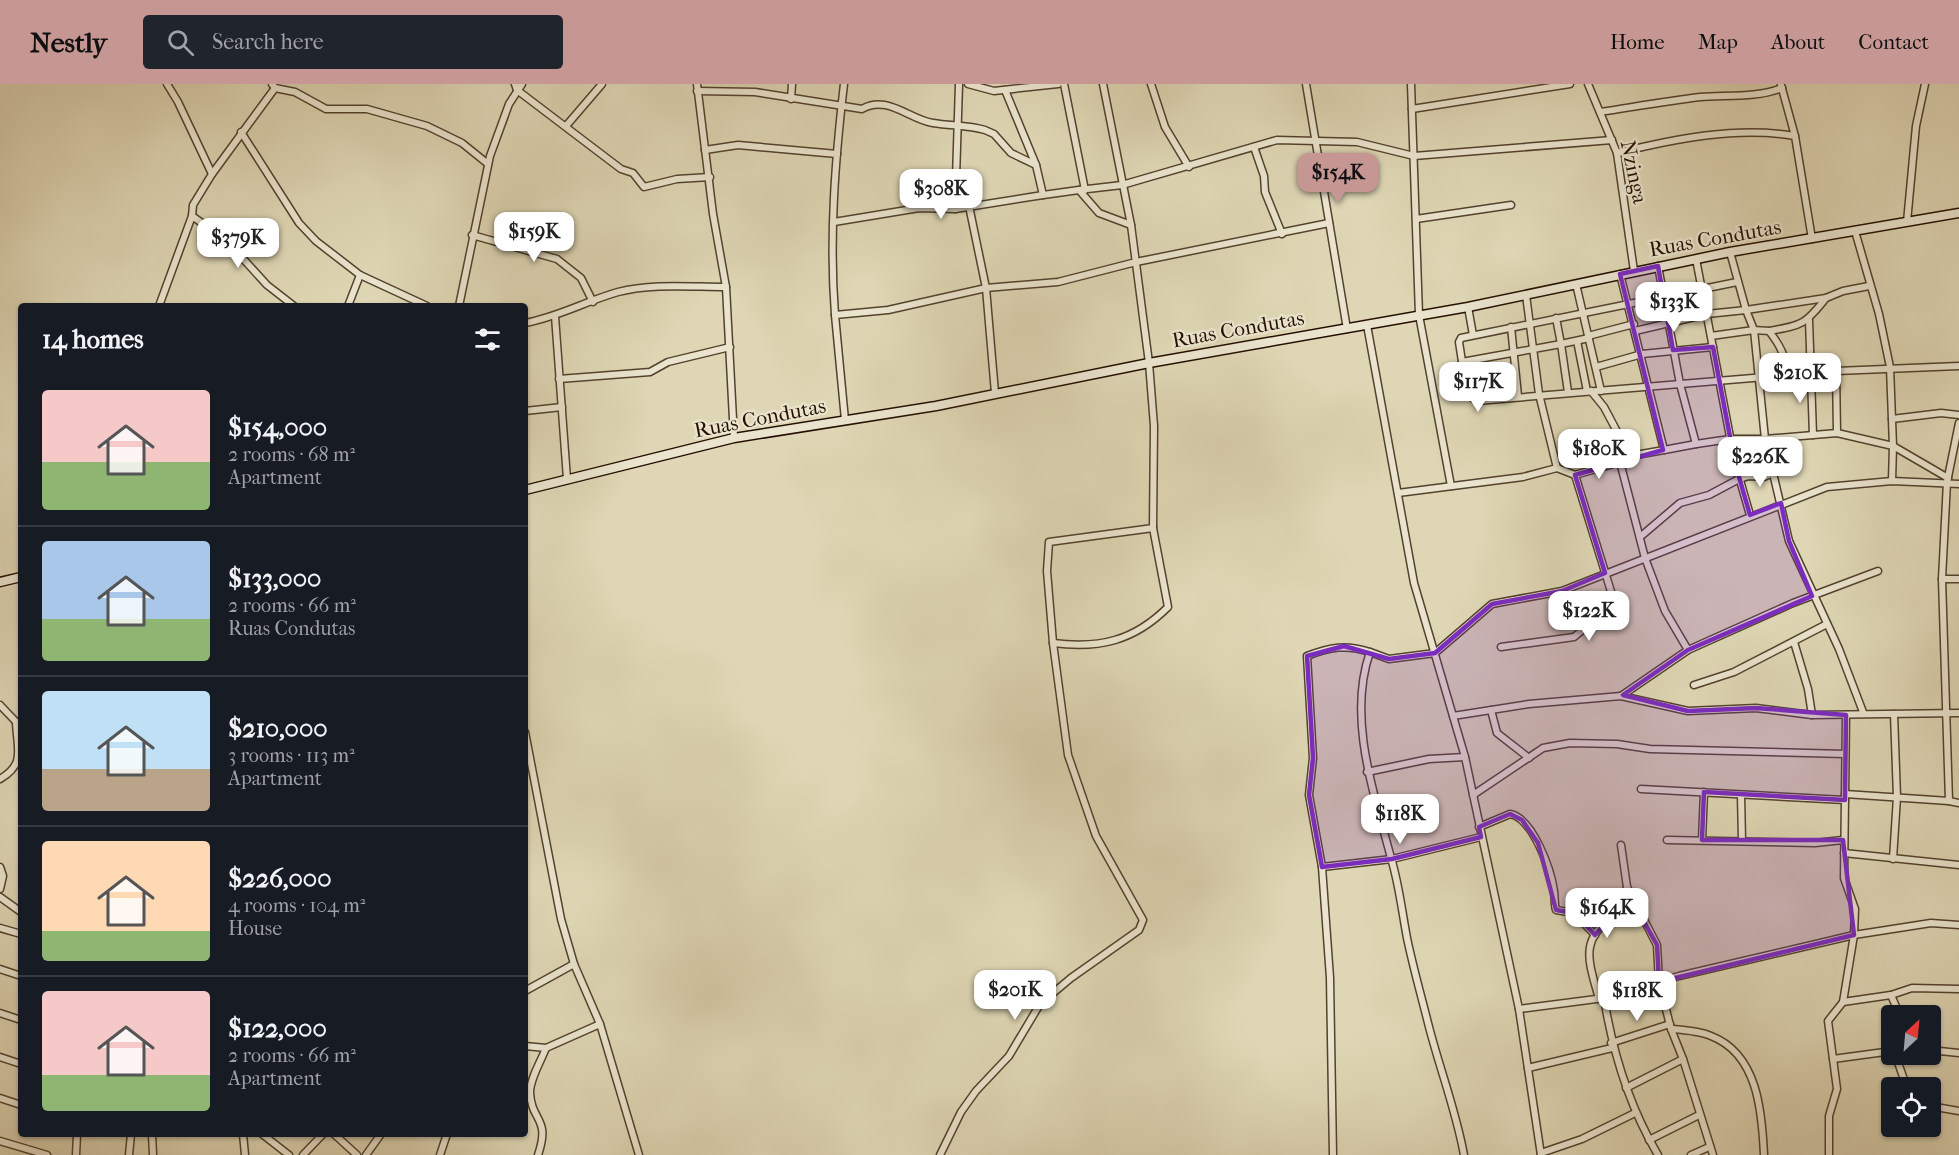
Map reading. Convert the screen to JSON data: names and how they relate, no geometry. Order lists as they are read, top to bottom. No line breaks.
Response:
{"streets":{"street":["Nzinga","Ruas Condutas"]},"crossings":[["Nzinga","Ruas Condutas"]],"north":"top right","page":{"header":"Nestly","search":"Search here","nav":["Home","Map","About","Contact"],"price":["$154K","$308K","$159K","$379K","$133K","$210K","$117K","$180K","$226K","$122K","$118K","$164K","$201K","$118K"],"heading":"14 homes","list":[{"name":"$154,000","note":"2 rooms · 68 m² · Apartment"},{"name":"$133,000","note":"2 rooms · 66 m² · Ruas Condutas"},{"name":"$210,000","note":"3 rooms · 113 m² · Apartment"},{"name":"$226,000","note":"4 rooms · 104 m² · House"},{"name":"$122,000","note":"2 rooms · 66 m² · Apartment"}]}}
